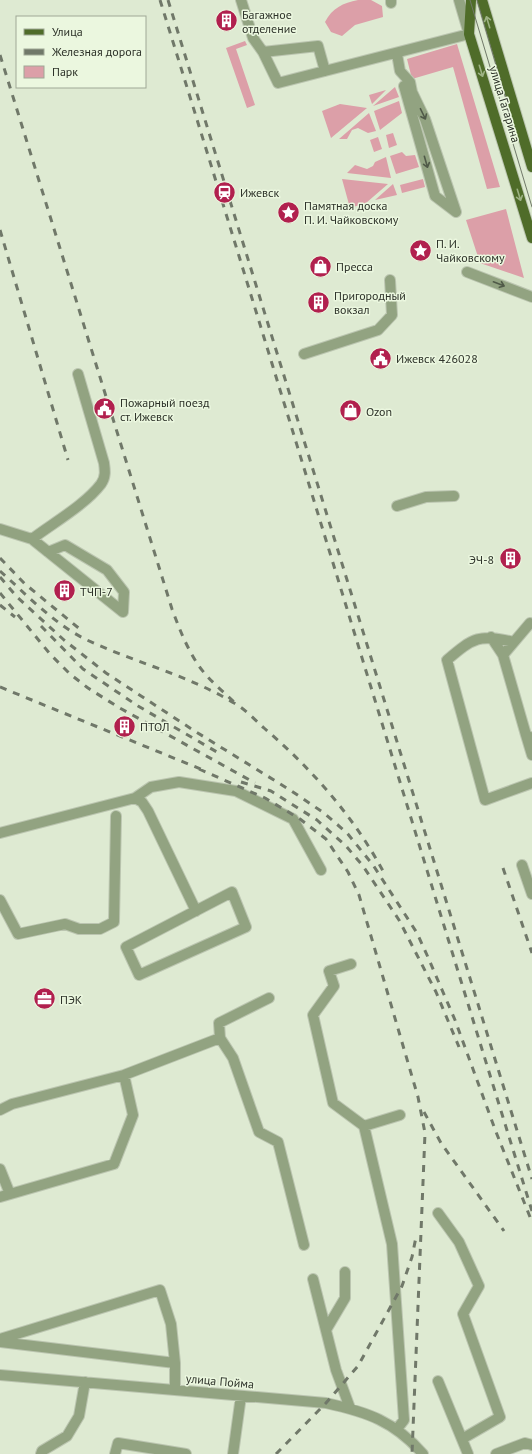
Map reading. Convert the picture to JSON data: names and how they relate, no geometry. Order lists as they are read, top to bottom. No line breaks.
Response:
{"streets":{"main road":["улица Гагарина"],"street":["улица Пойма"]},"places":{"building":["Багажное отделение","Пригородный вокзал","ЭЧ-8","ТЧП-7","ПТОЛ"],"station":["Ижевск"],"place":["Памятная доска П. И. Чайковскому","П. И. Чайковскому"],"shop":["Пресса","Ozon"],"public building":["Ижевск 426028","Пожарный поезд ст. Ижевск"],"office":["ПЭК"]},"legend":["Улица","Железная дорога","Парк"]}
